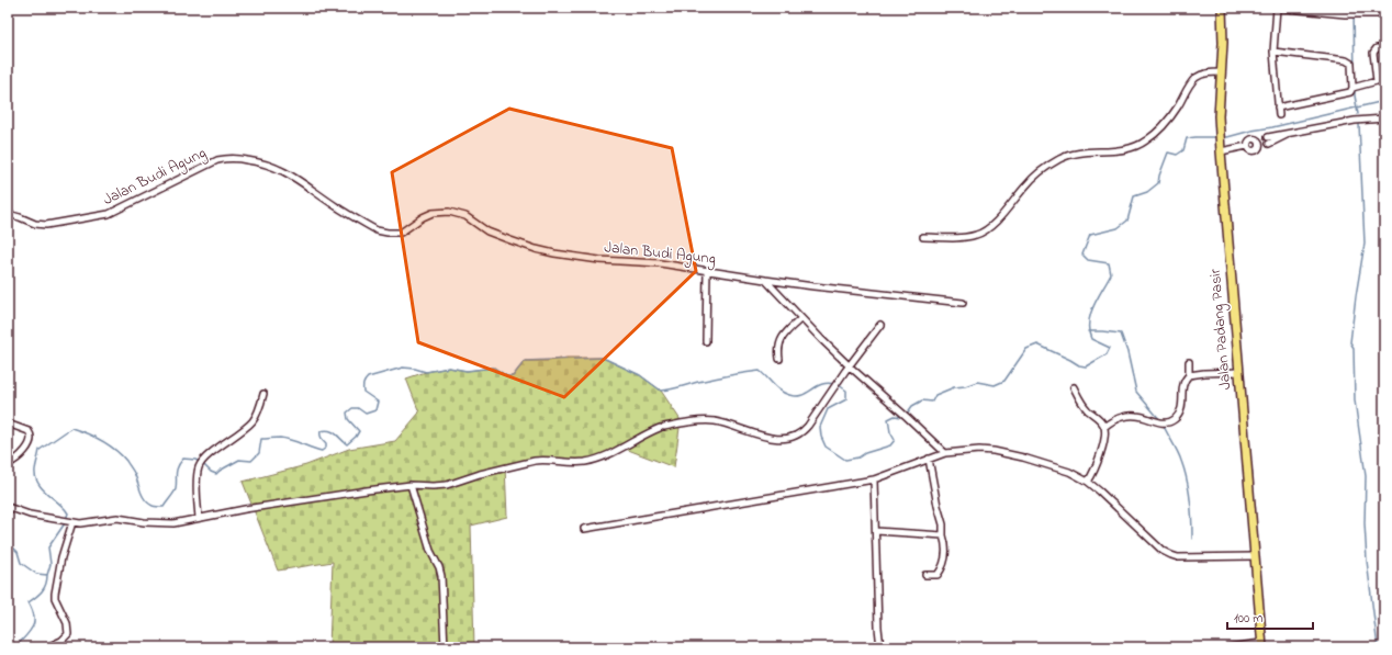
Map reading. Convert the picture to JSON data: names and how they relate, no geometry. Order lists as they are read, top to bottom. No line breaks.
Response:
{"streets":{"highway":["Jalan Padang Pasir"],"street":["Jalan Budi Agung"]},"scale_bar":"100 m"}
